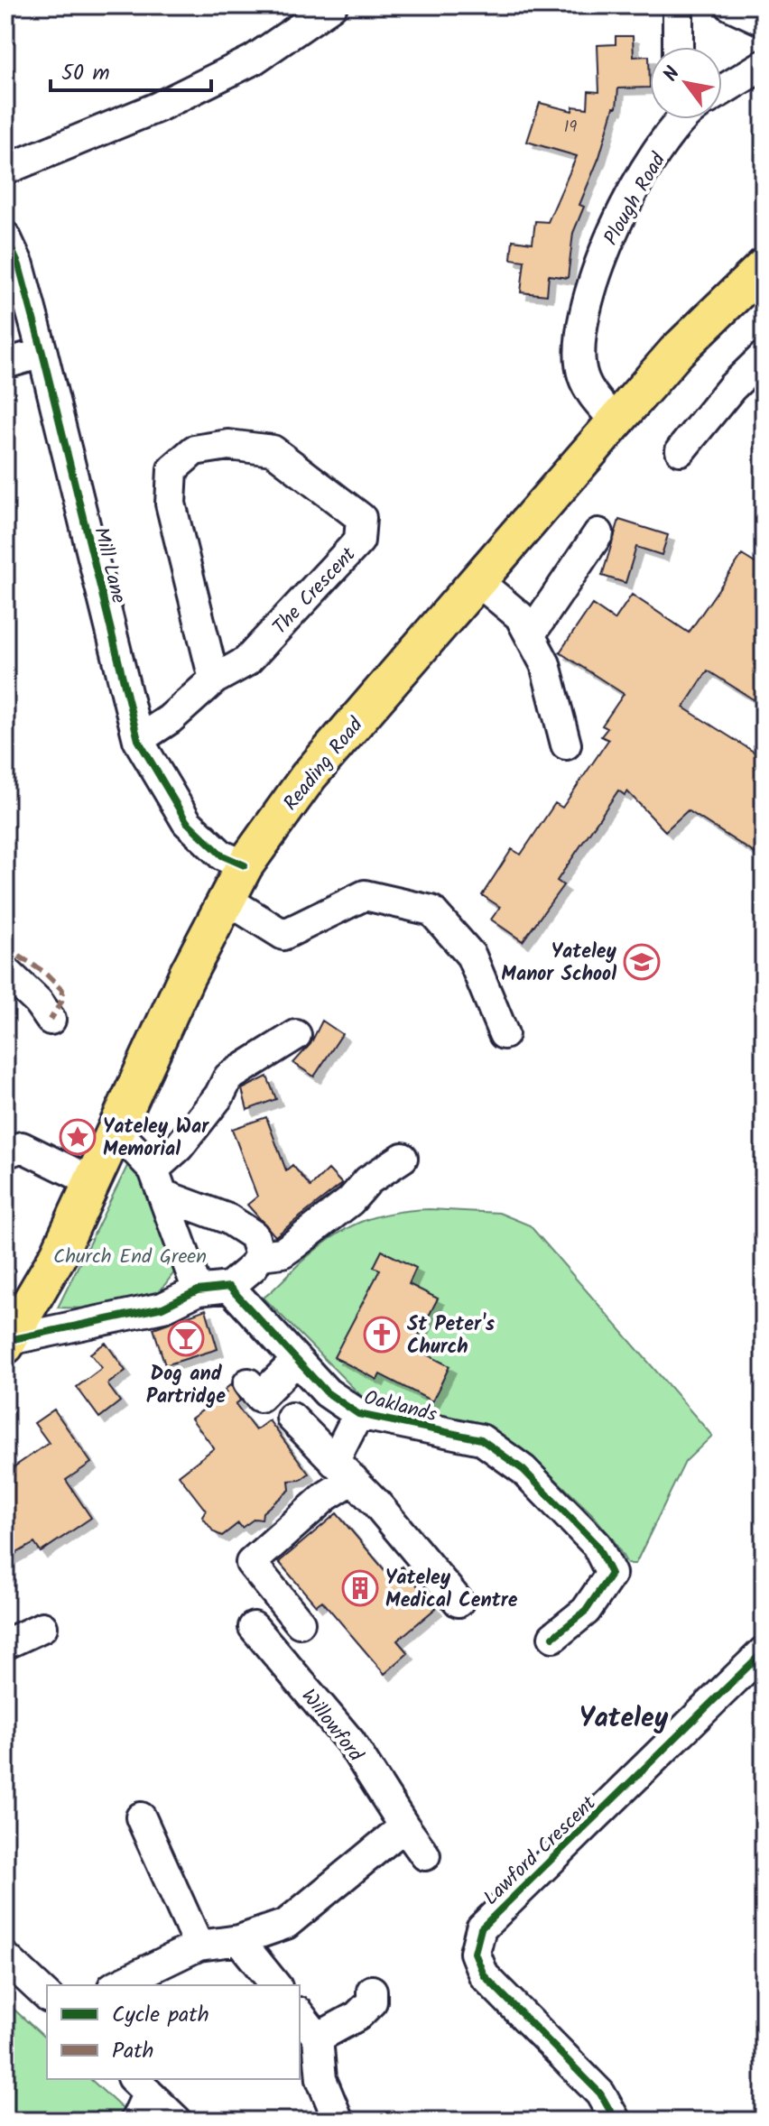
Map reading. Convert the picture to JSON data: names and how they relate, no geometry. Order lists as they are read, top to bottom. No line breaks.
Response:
{"streets":{"main road":["Reading Road"],"street":["Plough Road","Mill Lane","The Crescent","Oaklands","Willowford","Lawford Crescent"]},"crossings":[["Plough Road","Reading Road"],["Mill Lane","The Crescent"],["Mill Lane","Reading Road"]],"districts":["Yateley"],"parks":["Church End Green"],"places":{"school or university":["Yateley Manor School"],"place":["Yateley War Memorial"],"church":["St Peter's Church"],"bar":["Dog and Partridge"],"building":["Yateley Medical Centre"]},"house_numbers":["19"],"legend":["Cycle path","Path"],"scale_bar":"50 m","north":"top left"}
